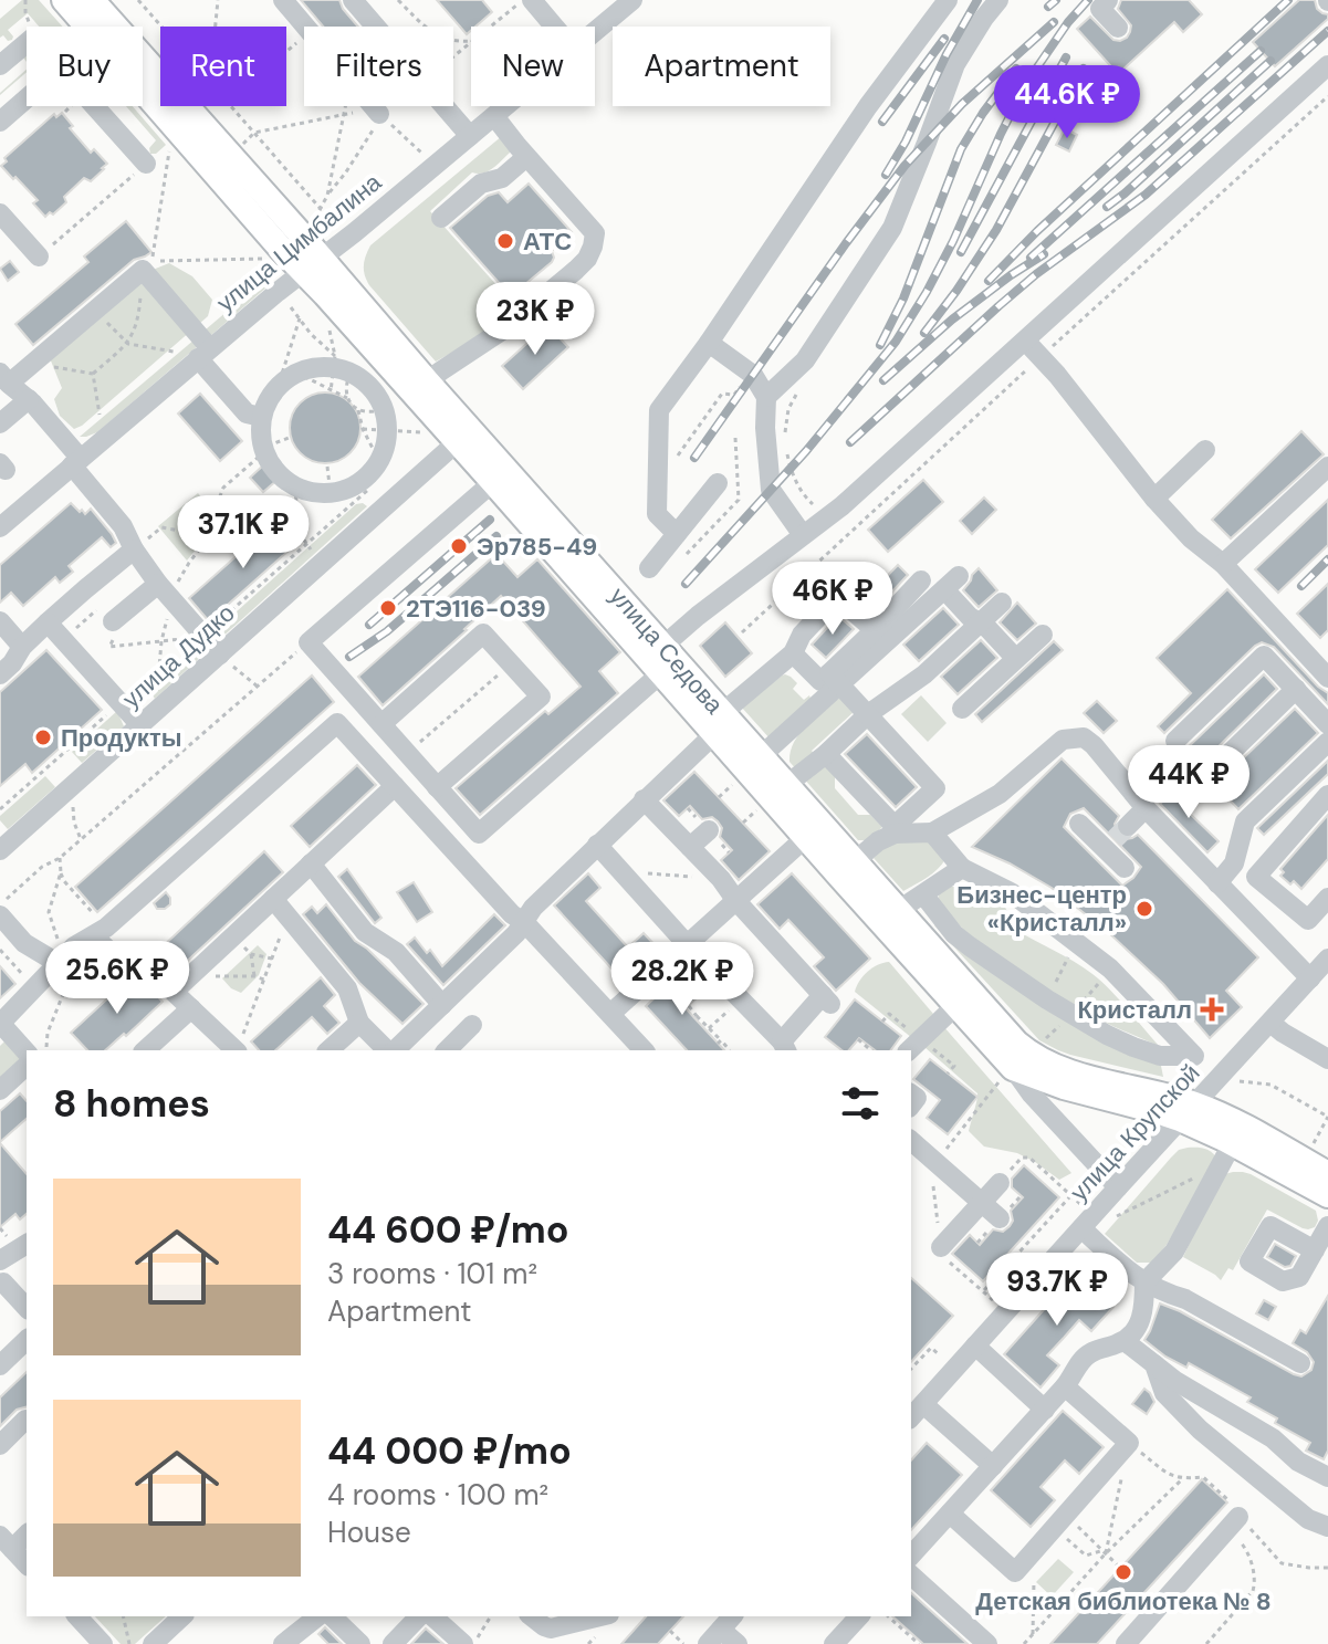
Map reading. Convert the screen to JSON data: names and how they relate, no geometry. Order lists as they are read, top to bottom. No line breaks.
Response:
{"streets":{"main road":["улица Седова"],"street":["улица Цимбалина","улица Дудко","улица Крупской"]},"crossings":[["улица Цимбалина","улица Седова"],["улица Седова","улица Дудко"],["улица Седова","улица Крупской"]],"places":{"other":["АТС","Эр785-49","2ТЭ116-039","Продукты","Бизнес-центр «Кристалл»","Детская библиотека № 8"],"health":["Кристалл"]},"page":{"chip":["Buy","Rent","Filters","New","Apartment"],"price":["44.6K ₽","23K ₽","37.1K ₽","46K ₽","44K ₽","25.6K ₽","28.2K ₽","93.7K ₽"],"heading":"8 homes","list":[{"name":"44 600 ₽/mo","note":"3 rooms · 101 m² · Apartment"},{"name":"44 000 ₽/mo","note":"4 rooms · 100 m² · House"}]}}
